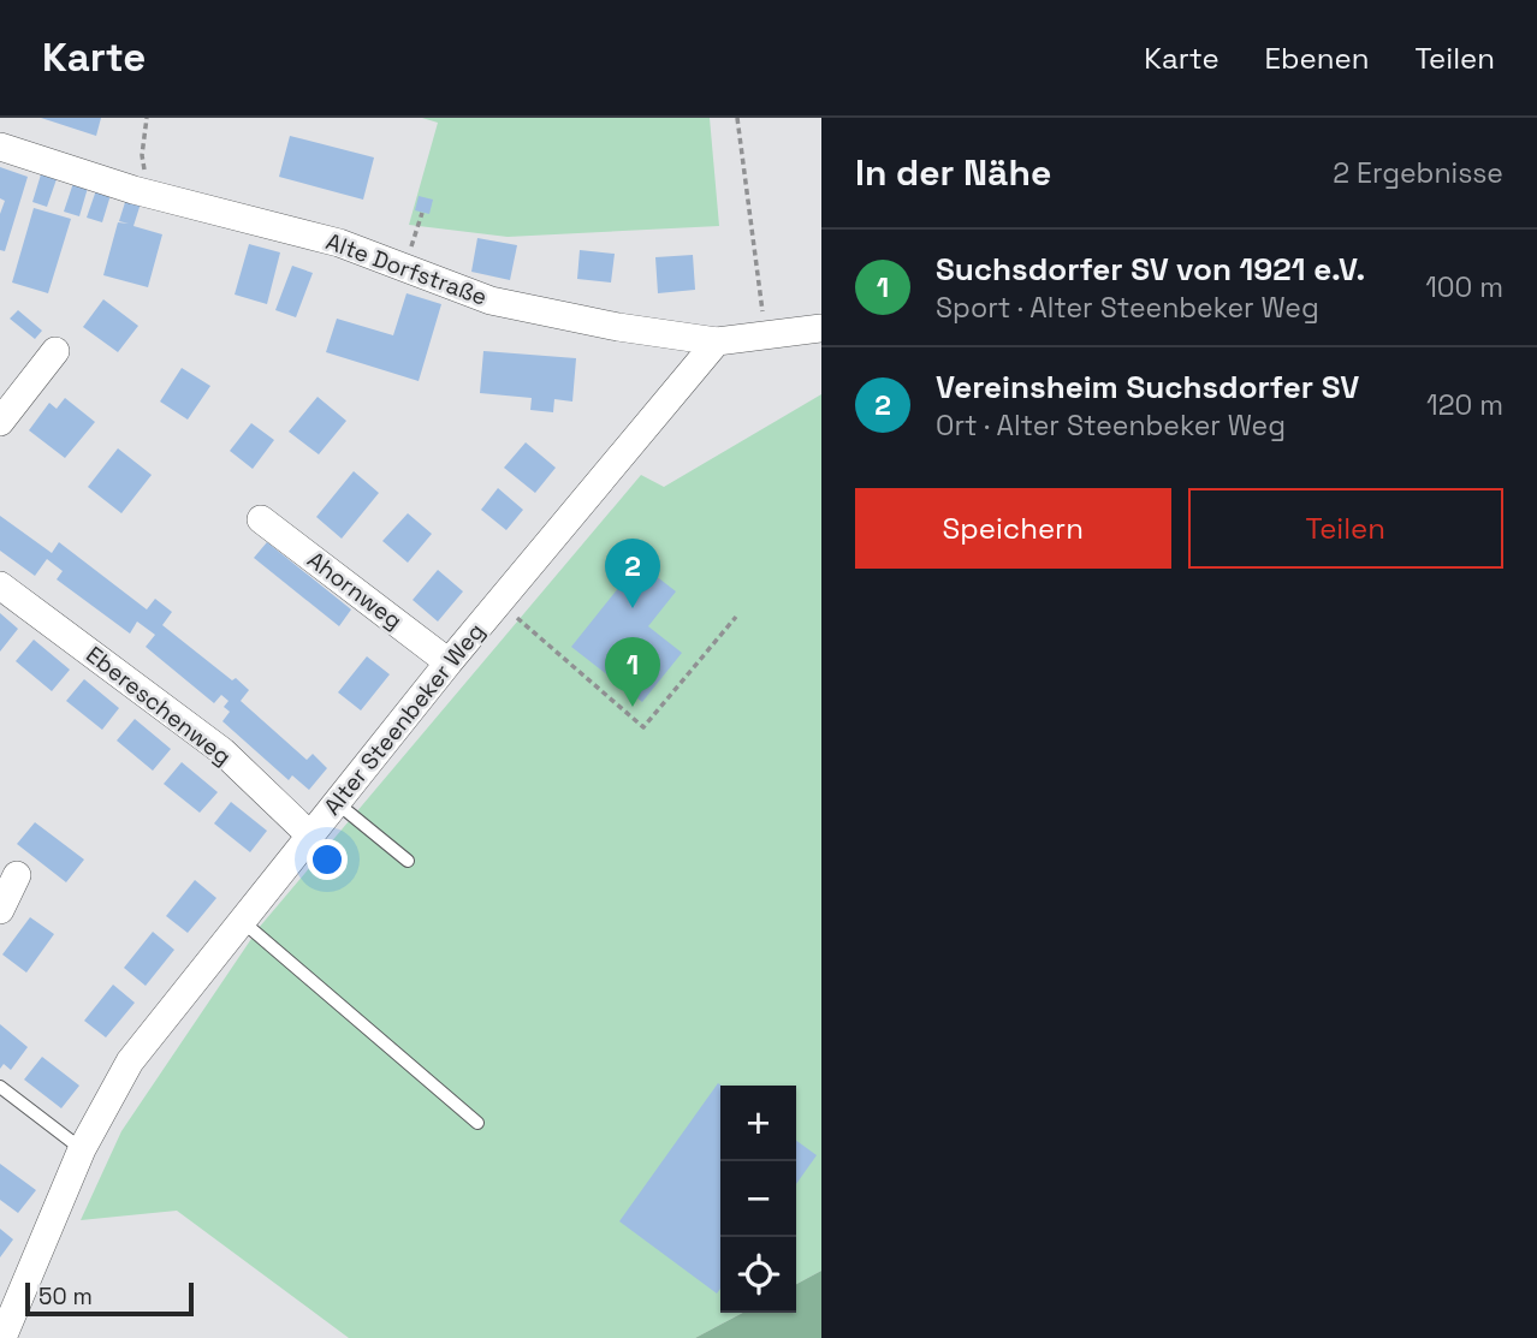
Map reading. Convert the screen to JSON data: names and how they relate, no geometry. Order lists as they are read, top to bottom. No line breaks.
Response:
{"streets":{"street":["Alte Dorfstraße","Ahornweg","Ebereschenweg","Alter Steenbeker Weg"]},"crossings":[["Alte Dorfstraße","Alter Steenbeker Weg"],["Ahornweg","Alter Steenbeker Weg"],["Ebereschenweg","Alter Steenbeker Weg"]],"scale_bar":"50 m","page":{"header":"Karte","nav":["Karte","Ebenen","Teilen"],"heading":["In der Nähe","2 Ergebnisse"],"list":[{"mark":"1","name":"Suchsdorfer SV von 1921 e.V.","note":"Sport · Alter Steenbeker Weg","value":"100 m"},{"mark":"2","name":"Vereinsheim Suchsdorfer SV","note":"Ort · Alter Steenbeker Weg","value":"120 m"}],"buttons":["Speichern","Teilen"],"pins":["2","1"],"map_buttons":["+","−"],"scale":"50 m"}}
